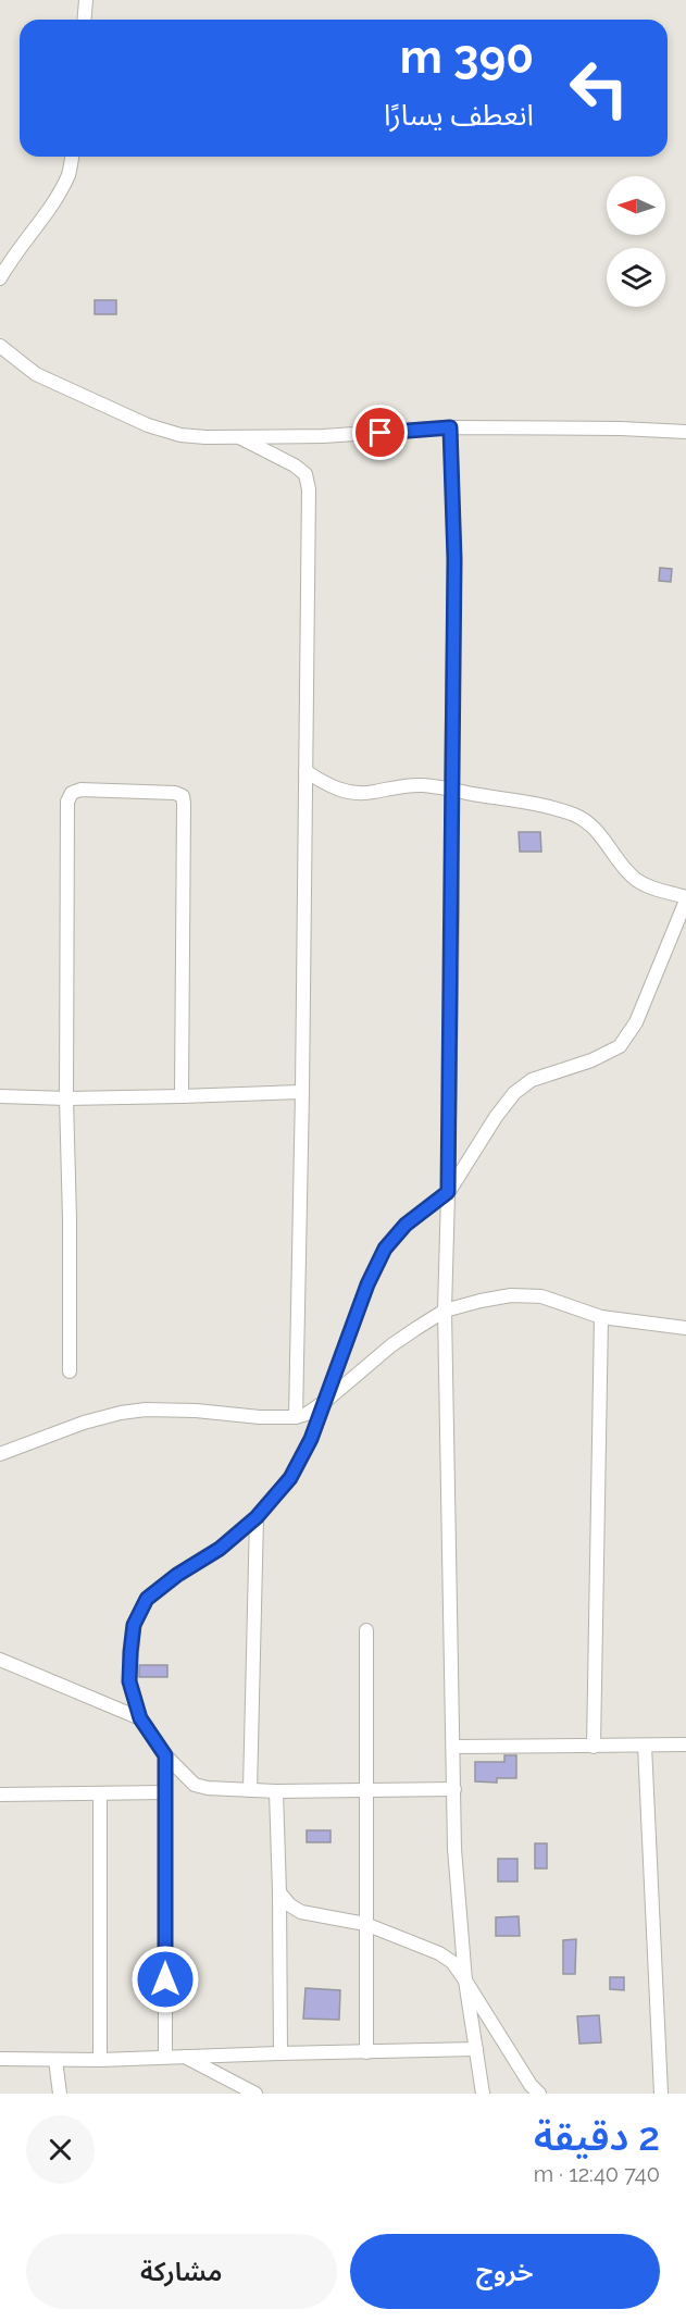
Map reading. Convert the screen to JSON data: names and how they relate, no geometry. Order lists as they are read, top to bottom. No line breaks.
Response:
{"north":"left","page":{"turn":["390 m","انعطف يسارًا"],"heading":["2 دقيقة","740 m · 12:40"],"buttons":["خروج","مشاركة"]}}
